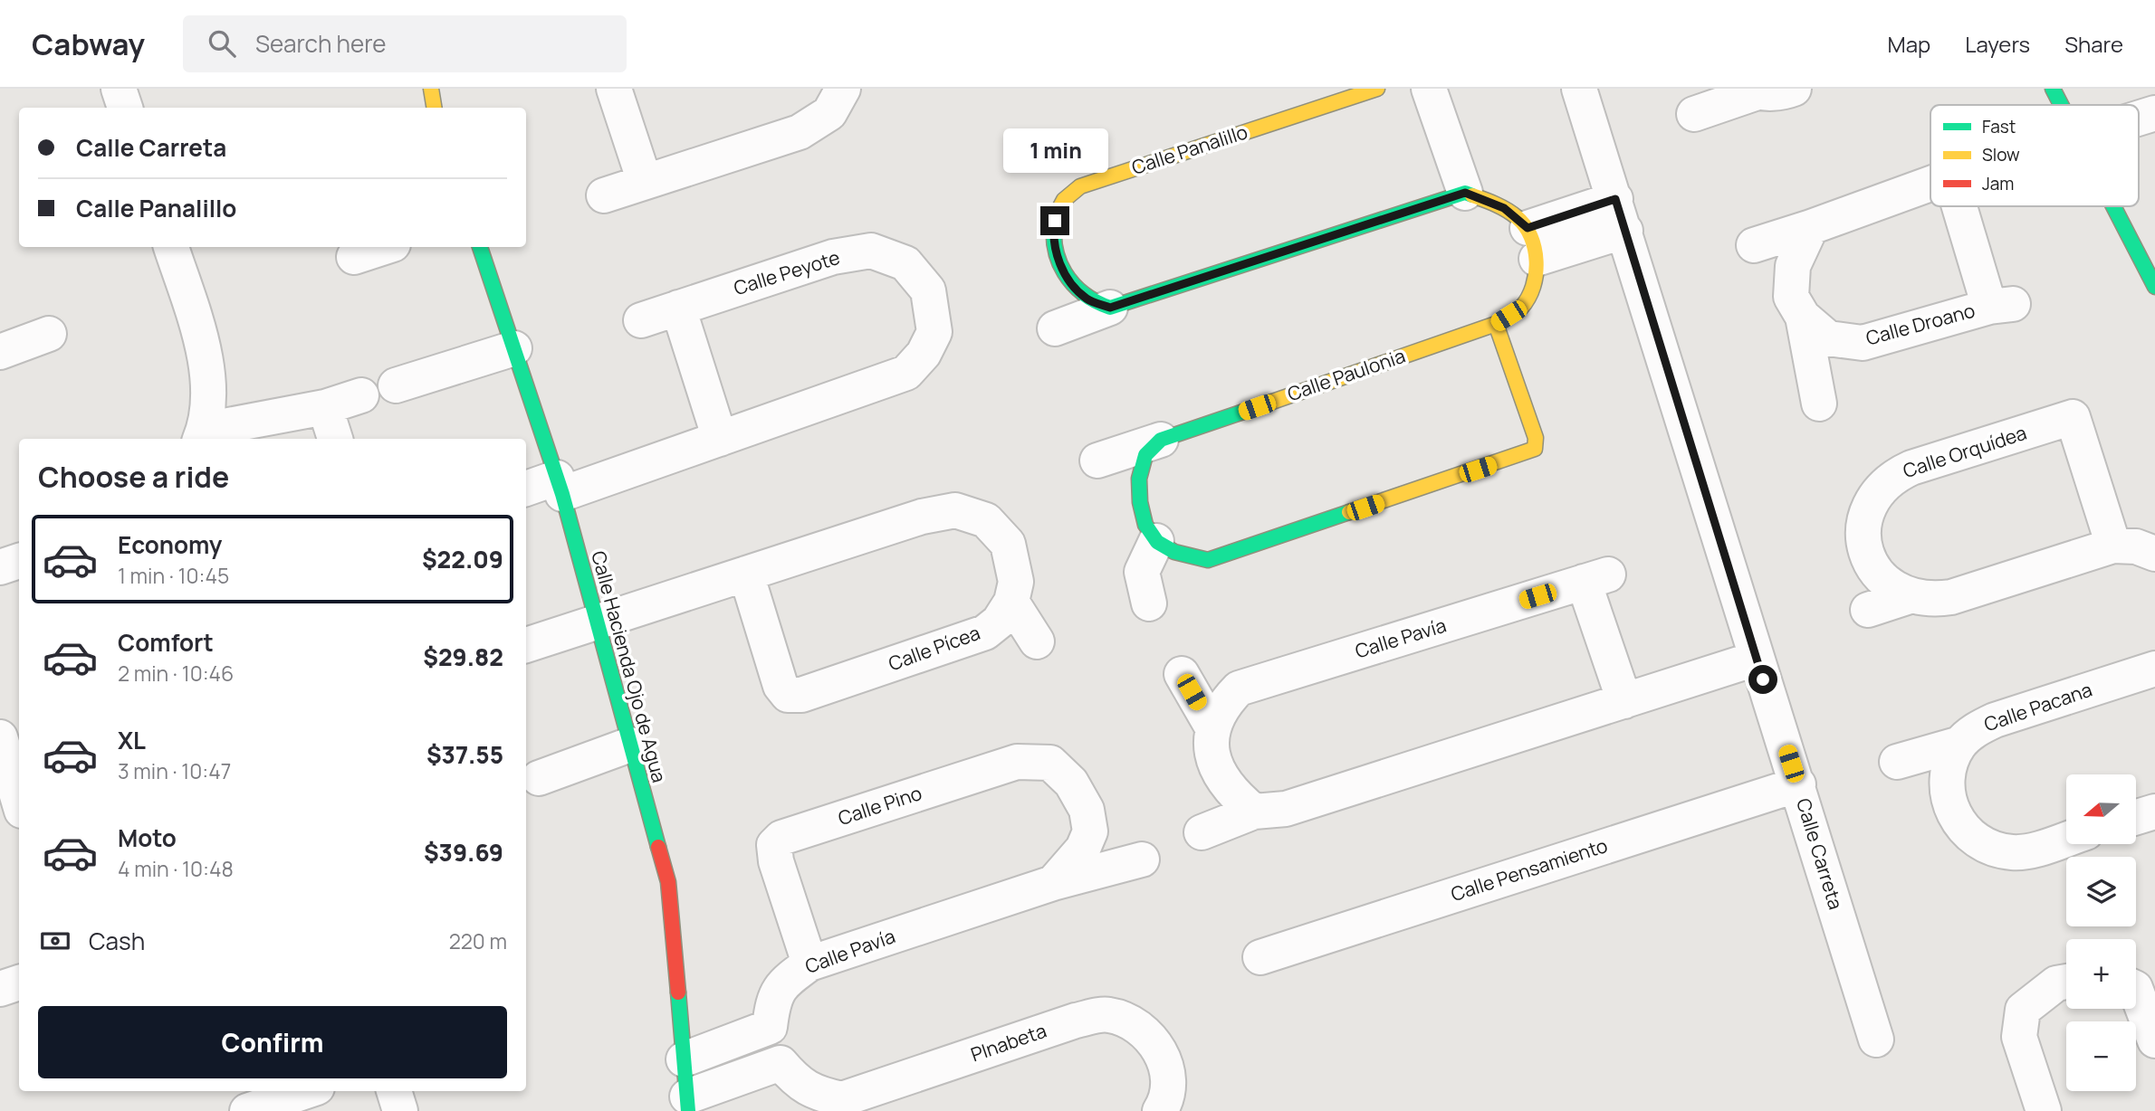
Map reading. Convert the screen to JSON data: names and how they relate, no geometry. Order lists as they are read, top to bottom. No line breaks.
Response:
{"streets":{"street":["Calle Panalillo","Calle Peyote","Calle Droano","Calle Paulonia","Calle Orquídea","Calle Pavía","Calle Pícea","Calle Hacienda Ojo de Agua","Calle Pacana","Calle Pino","Calle Carreta","Calle Pensamiento","PInabeta"]},"crossings":[["Calle Pavía","Calle Hacienda Ojo de Agua"],["Calle Pavía","Calle Pino"],["Calle Carreta","Calle Pensamiento"]],"legend":["Fast","Slow","Jam"],"north":"left","page":{"header":"Cabway","search":"Search here","nav":["Map","Layers","Share"],"banner":["Calle Carreta","Calle Panalillo"],"bubble":"1 min","heading":"Choose a ride","list":[{"name":"Economy","note":"1 min · 10:45","value":"$22.09"},{"name":"Comfort","note":"2 min · 10:46","value":"$29.82"},{"name":"XL","note":"3 min · 10:47","value":"$37.55"},{"name":"Moto","note":"4 min · 10:48","value":"$39.69"}],"map_buttons":["+","−"],"pay":["Cash","220 m"],"buttons":"Confirm"}}
